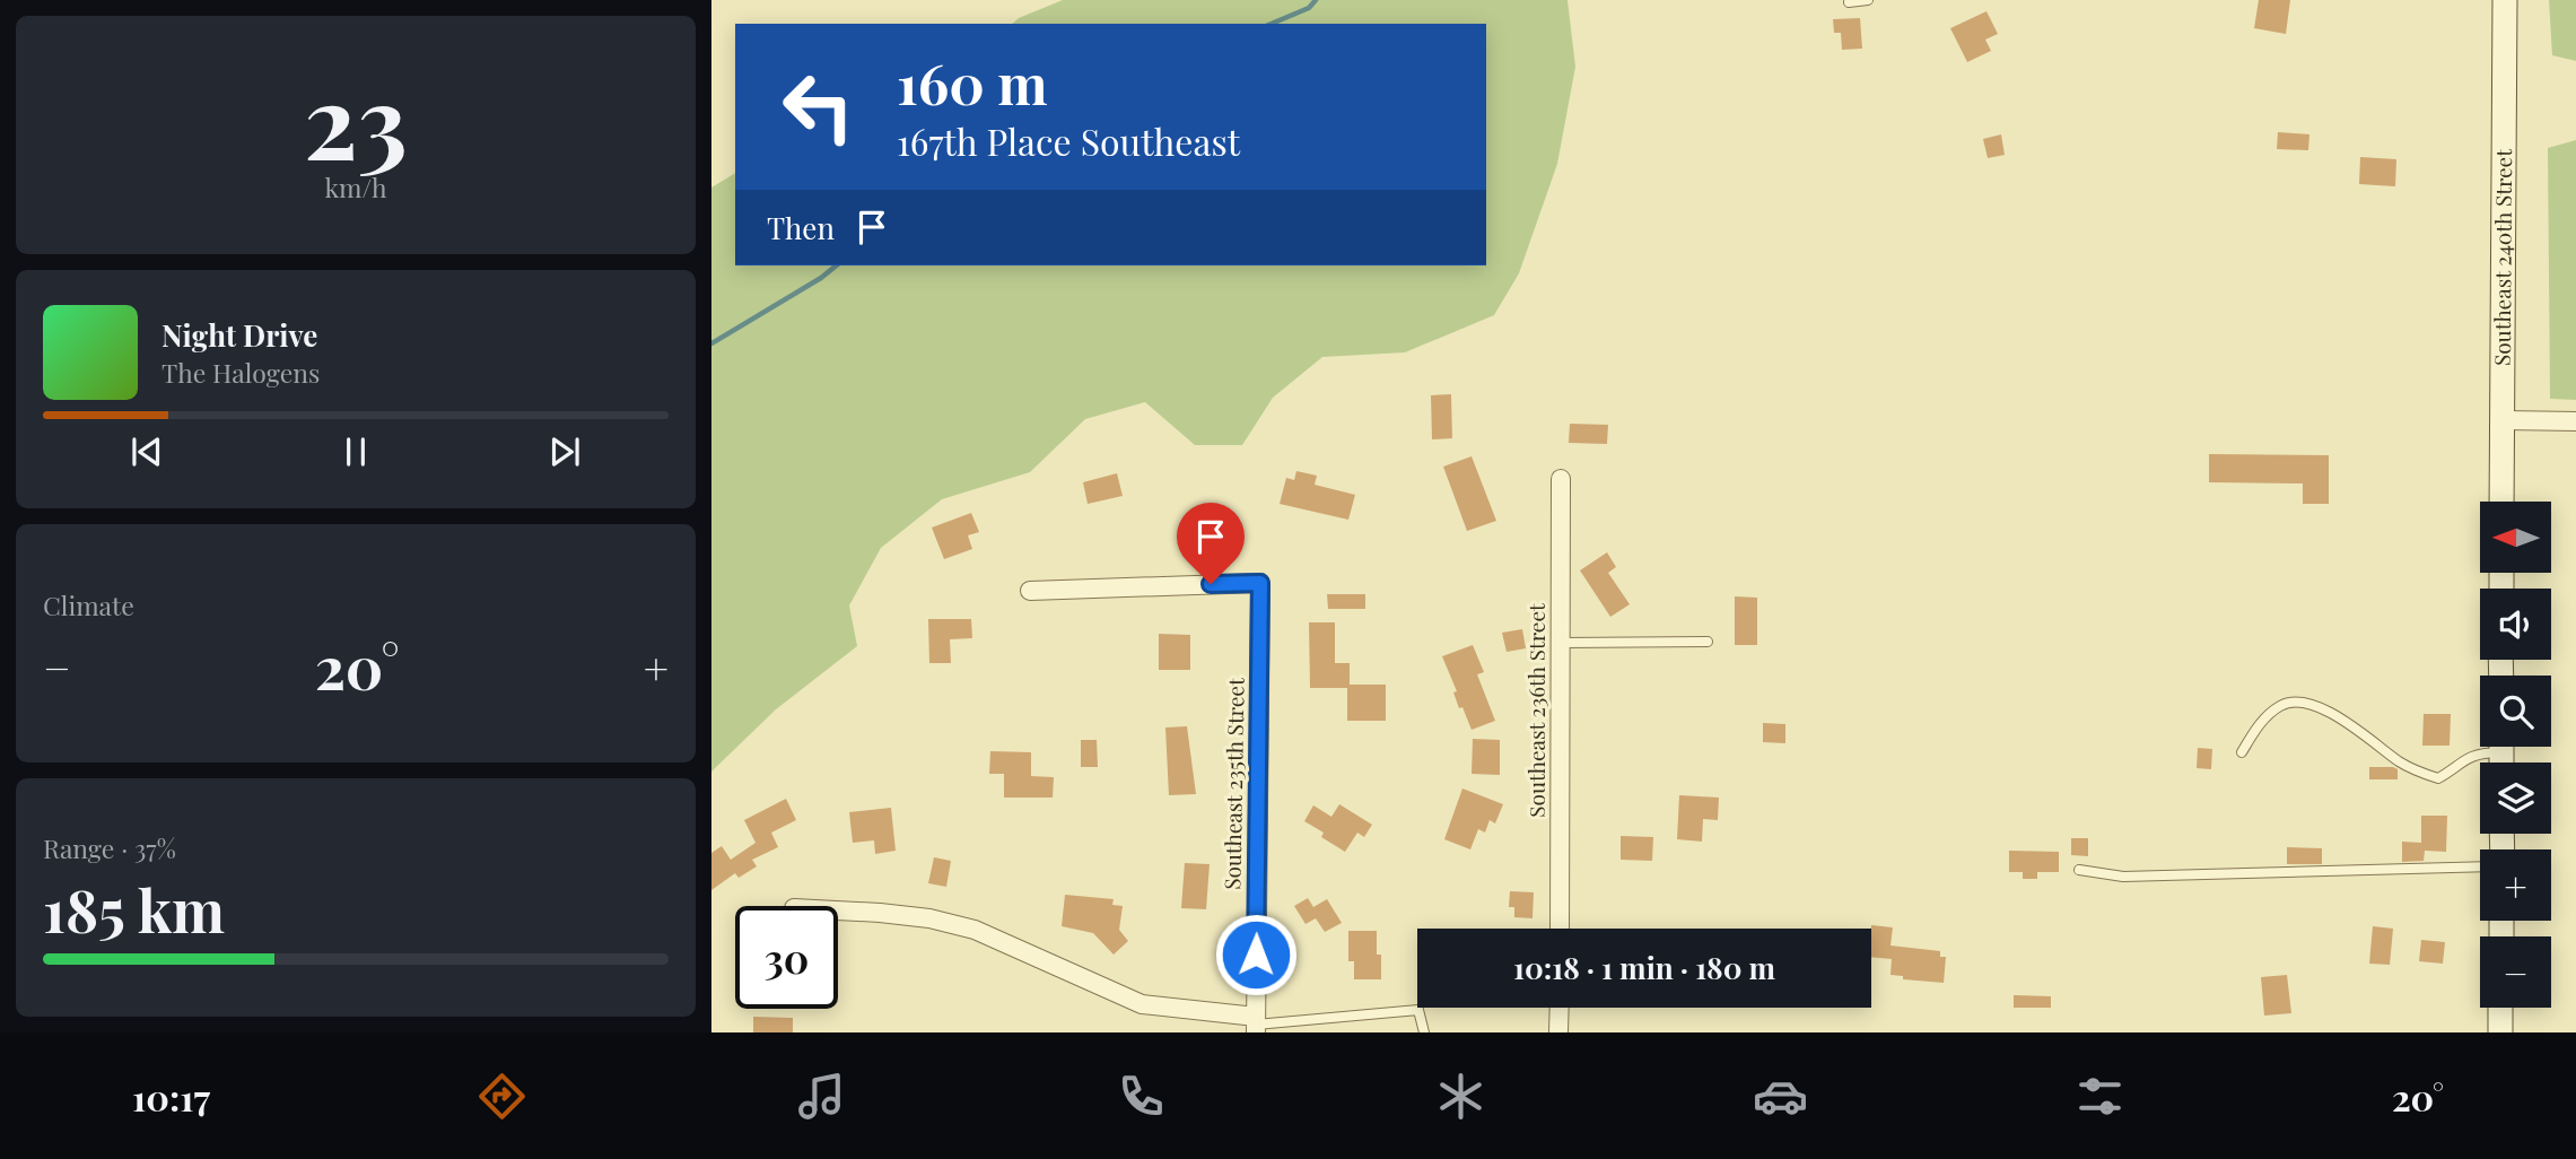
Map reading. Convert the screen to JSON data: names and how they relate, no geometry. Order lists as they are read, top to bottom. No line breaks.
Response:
{"streets":{"main road":["Southeast 240th Street"],"street":["Southeast 236th Street","Southeast 235th Street"]},"north":"left","page":{"tile":[["23","km/h"],"Climate",["Range · 37%","185 km"]],"turn":["160 m","167th Place Southeast"],"then":"Then","song":["Night Drive","The Halogens"],"map_buttons":["+","−"],"heat":["−","20°","+"],"limit":"30","trip":"10:18 · 1 min · 180 m","tabs":["10:17","20°"]}}
